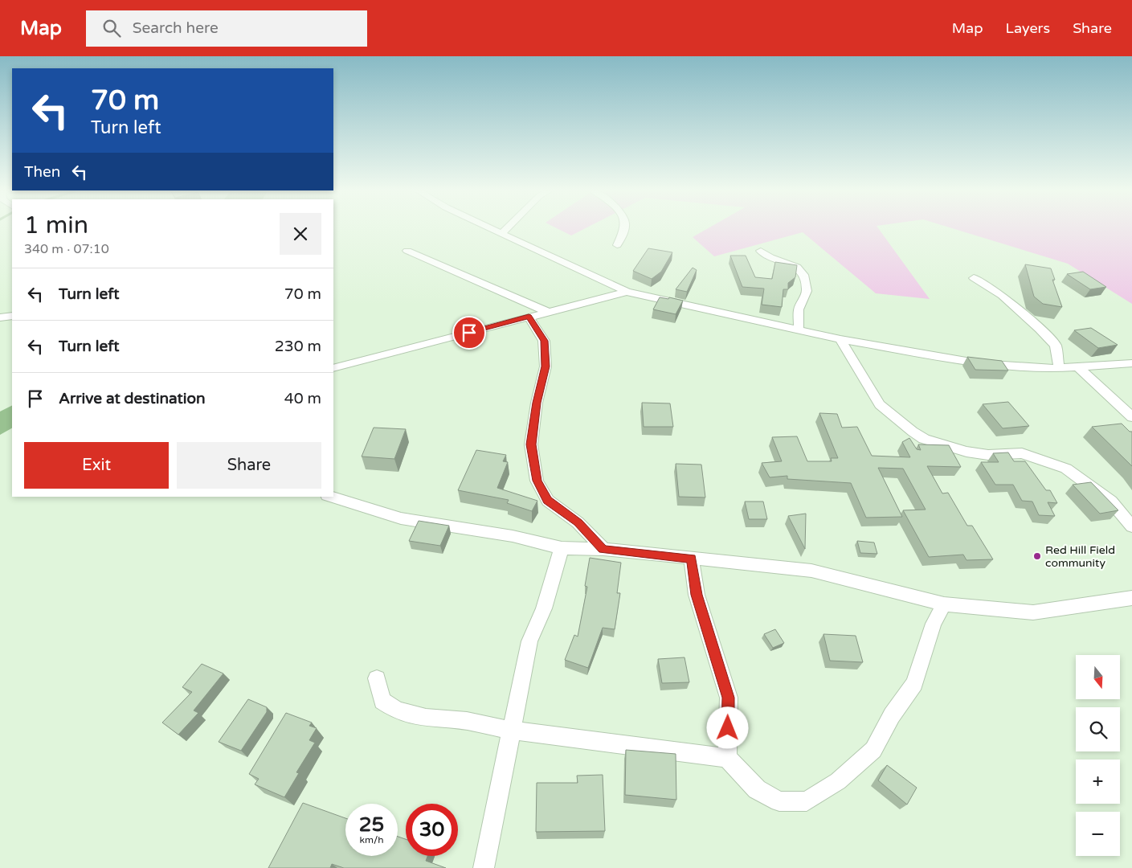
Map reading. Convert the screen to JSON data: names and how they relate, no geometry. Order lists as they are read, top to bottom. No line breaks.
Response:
{"places":["Red Hill Field community"],"north":"bottom","page":{"header":"Map","search":"Search here","nav":["Map","Layers","Share"],"turn":["70 m","Turn left"],"then":"Then","heading":["1 min","340 m · 07:10"],"list":[{"name":"Turn left","value":"70 m"},{"name":"Turn left","value":"230 m"},{"name":"Arrive at destination","value":"40 m"}],"buttons":["Exit","Share"],"map_buttons":["+","−"],"speed":"25 km/h","limit":"30"}}
